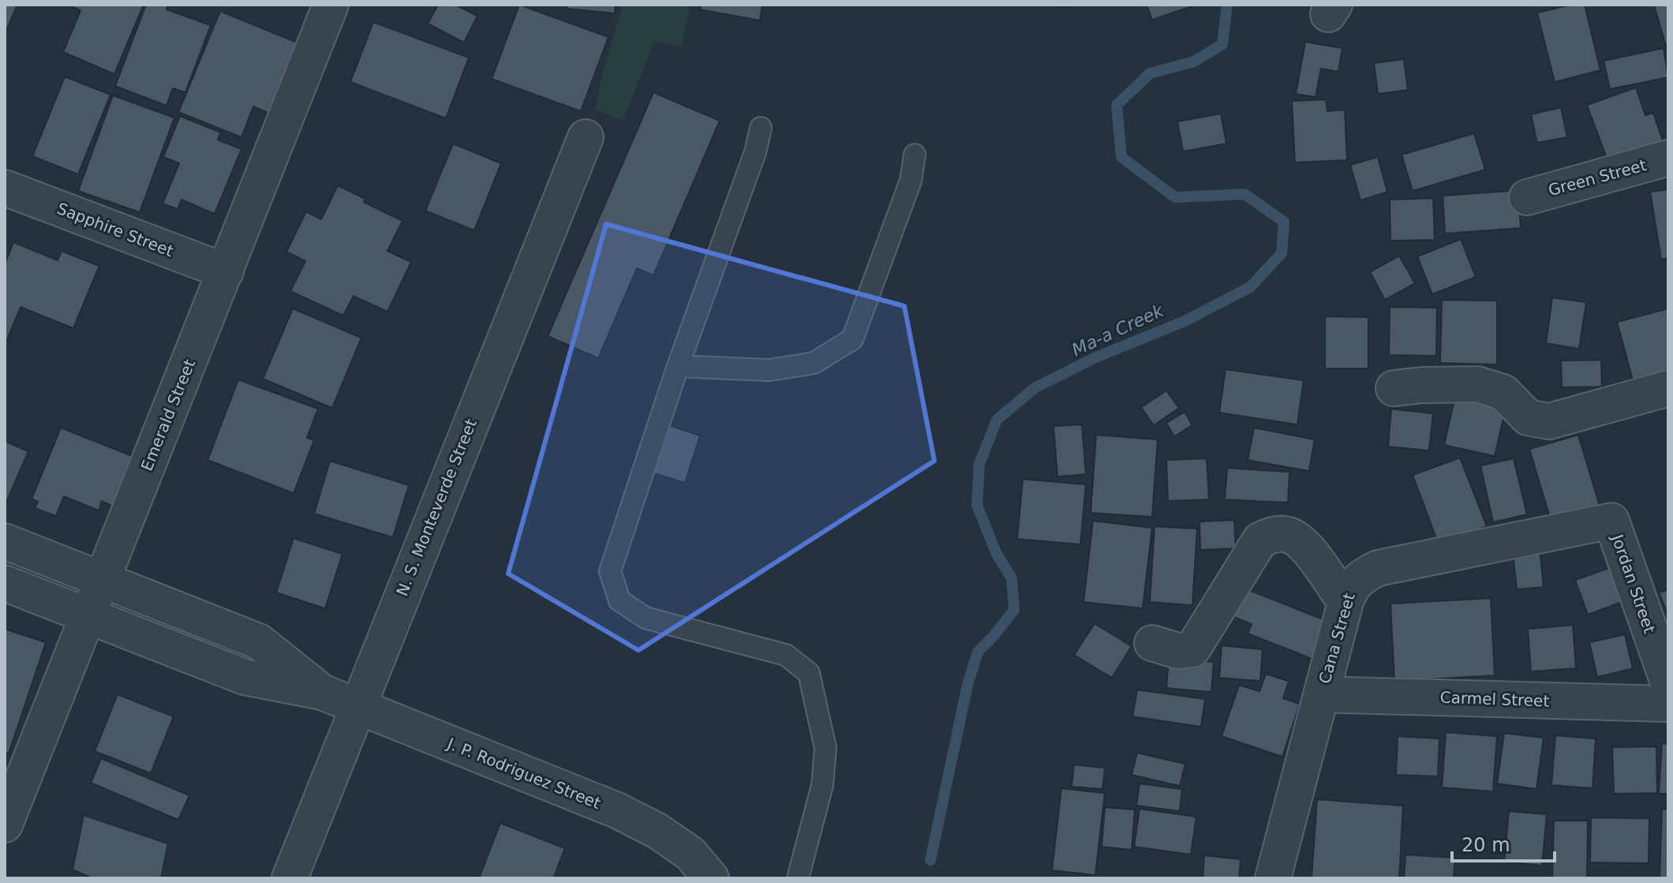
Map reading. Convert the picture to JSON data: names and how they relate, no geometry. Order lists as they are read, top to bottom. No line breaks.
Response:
{"streets":{"street":["Green Street","Sapphire Street","Emerald Street","N. S. Monteverde Street","Jordan Street","Cana Street","Carmel Street","J. P. Rodriguez Street"]},"crossings":[["Sapphire Street","Emerald Street"],["Emerald Street","J. P. Rodriguez Street"],["N. S. Monteverde Street","J. P. Rodriguez Street"],["Jordan Street","Cana Street"],["Cana Street","Carmel Street"]],"water":["Ma-a Creek"],"scale_bar":"20 m"}
